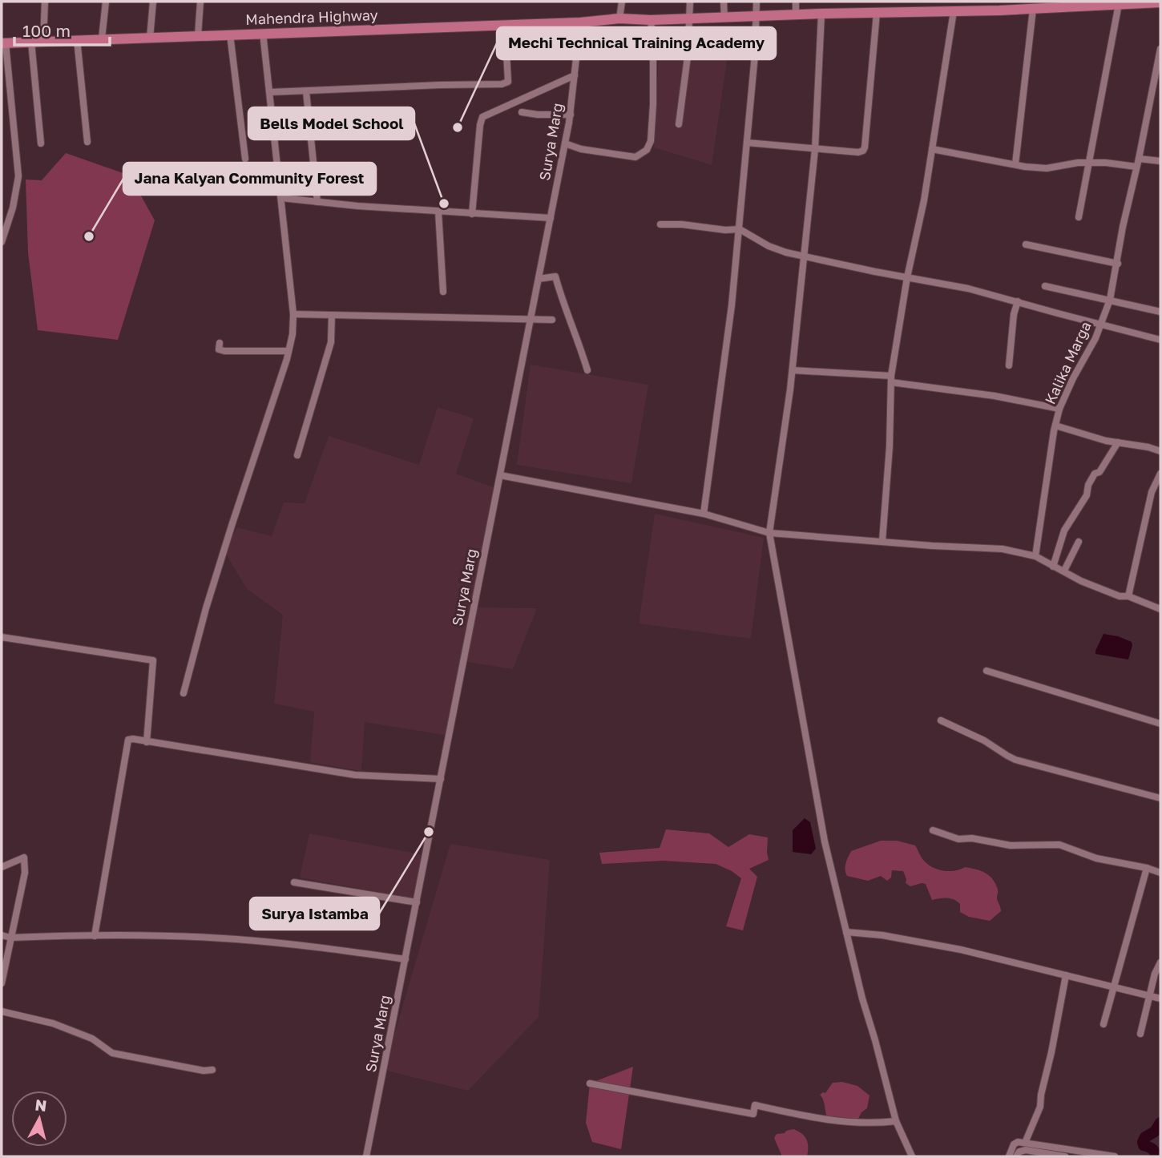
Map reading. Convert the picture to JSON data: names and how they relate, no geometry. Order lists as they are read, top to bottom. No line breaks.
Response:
{"streets":{"highway":["Mahendra Highway"],"street":["Surya Marg","Kalika Marga"]},"crossings":[["Mahendra Highway","Surya Marg"]],"places":["Mechi Technical Training Academy","Bells Model School","Jana Kalyan Community Forest","Surya Istamba"],"scale_bar":"100 m","north":"top"}
